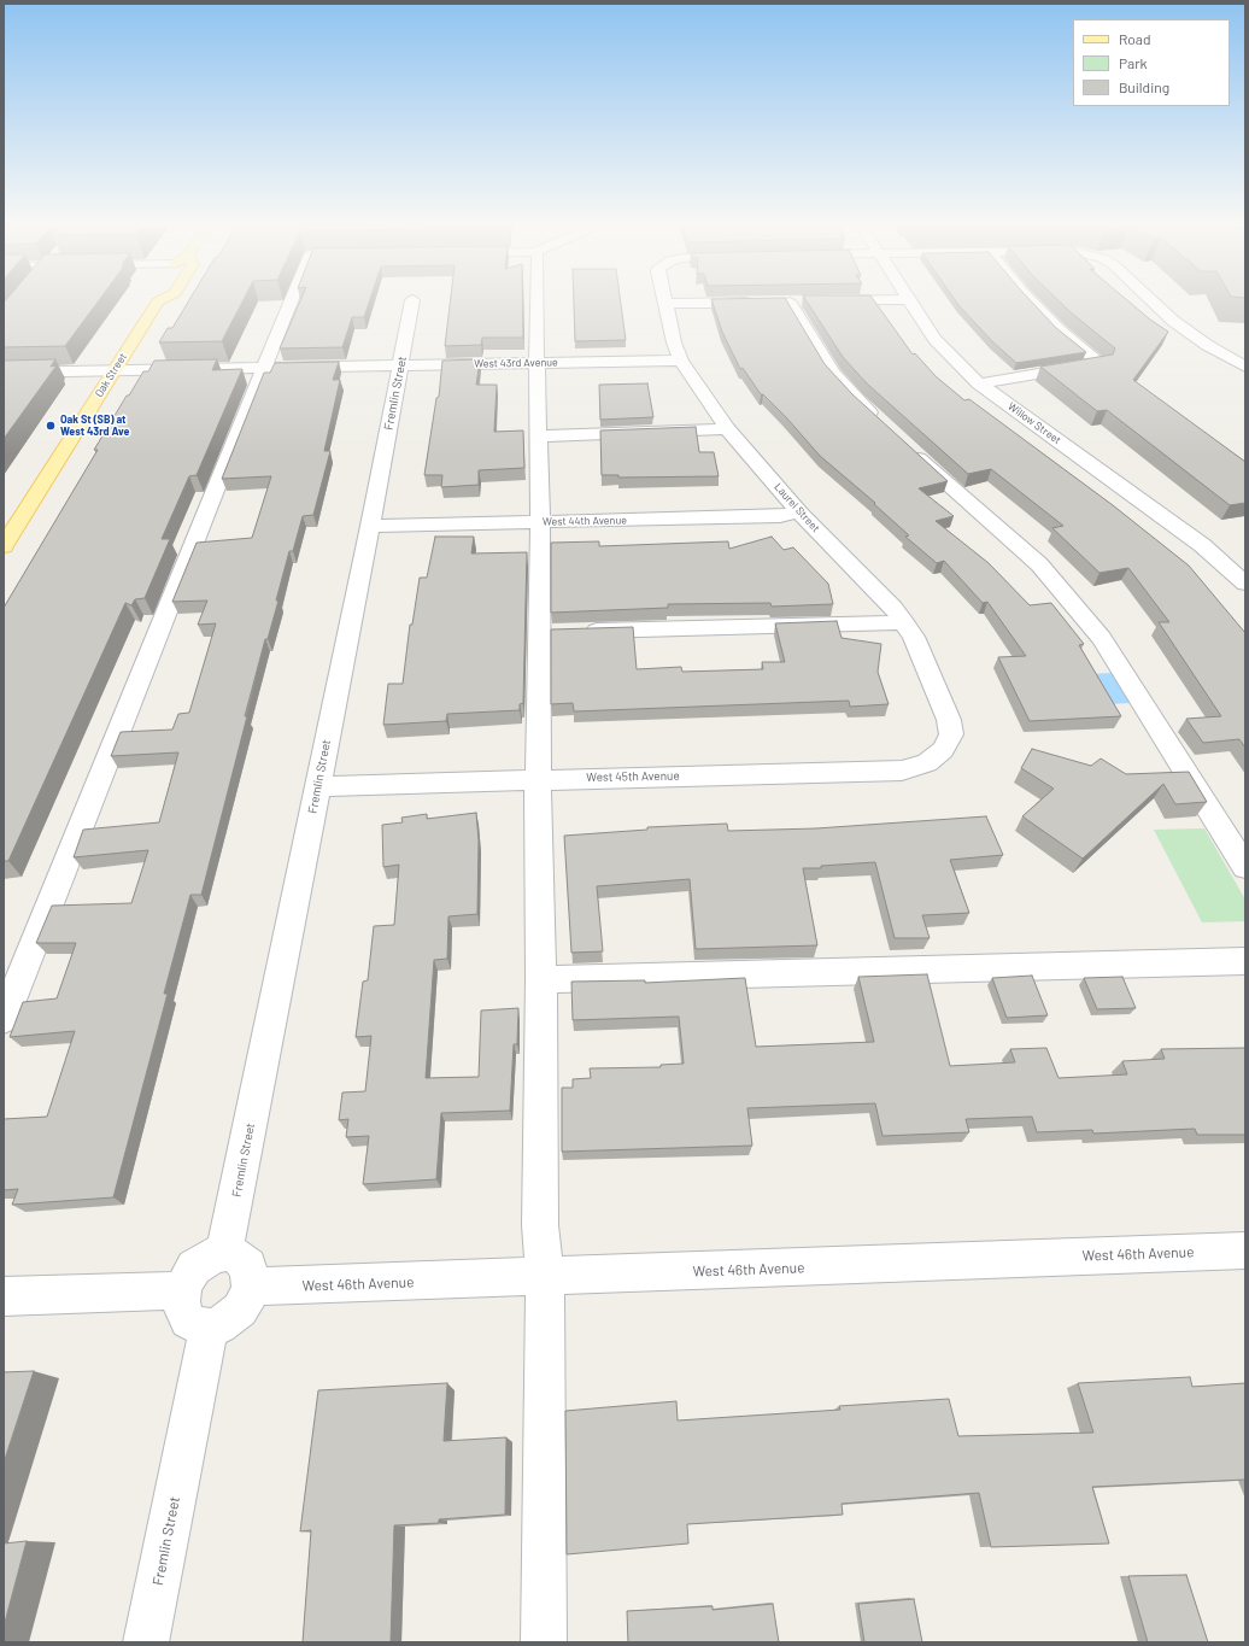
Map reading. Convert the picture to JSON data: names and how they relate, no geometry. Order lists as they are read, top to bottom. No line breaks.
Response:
{"streets":{"main road":["Oak Street"],"street":["West 43rd Avenue","Fremlin Street","Willow Street","Laurel Street","West 44th Avenue","West 45th Avenue","West 46th Avenue"]},"crossings":[["West 43rd Avenue","Oak Street"],["West 43rd Avenue","Fremlin Street"],["West 43rd Avenue","Laurel Street"],["Fremlin Street","West 44th Avenue"],["Fremlin Street","West 45th Avenue"],["Fremlin Street","West 46th Avenue"],["Laurel Street","West 44th Avenue"],["Laurel Street","West 45th Avenue"]],"places":["Oak St (SB) at West 43rd Ave"],"legend":["Road","Park","Building"]}
